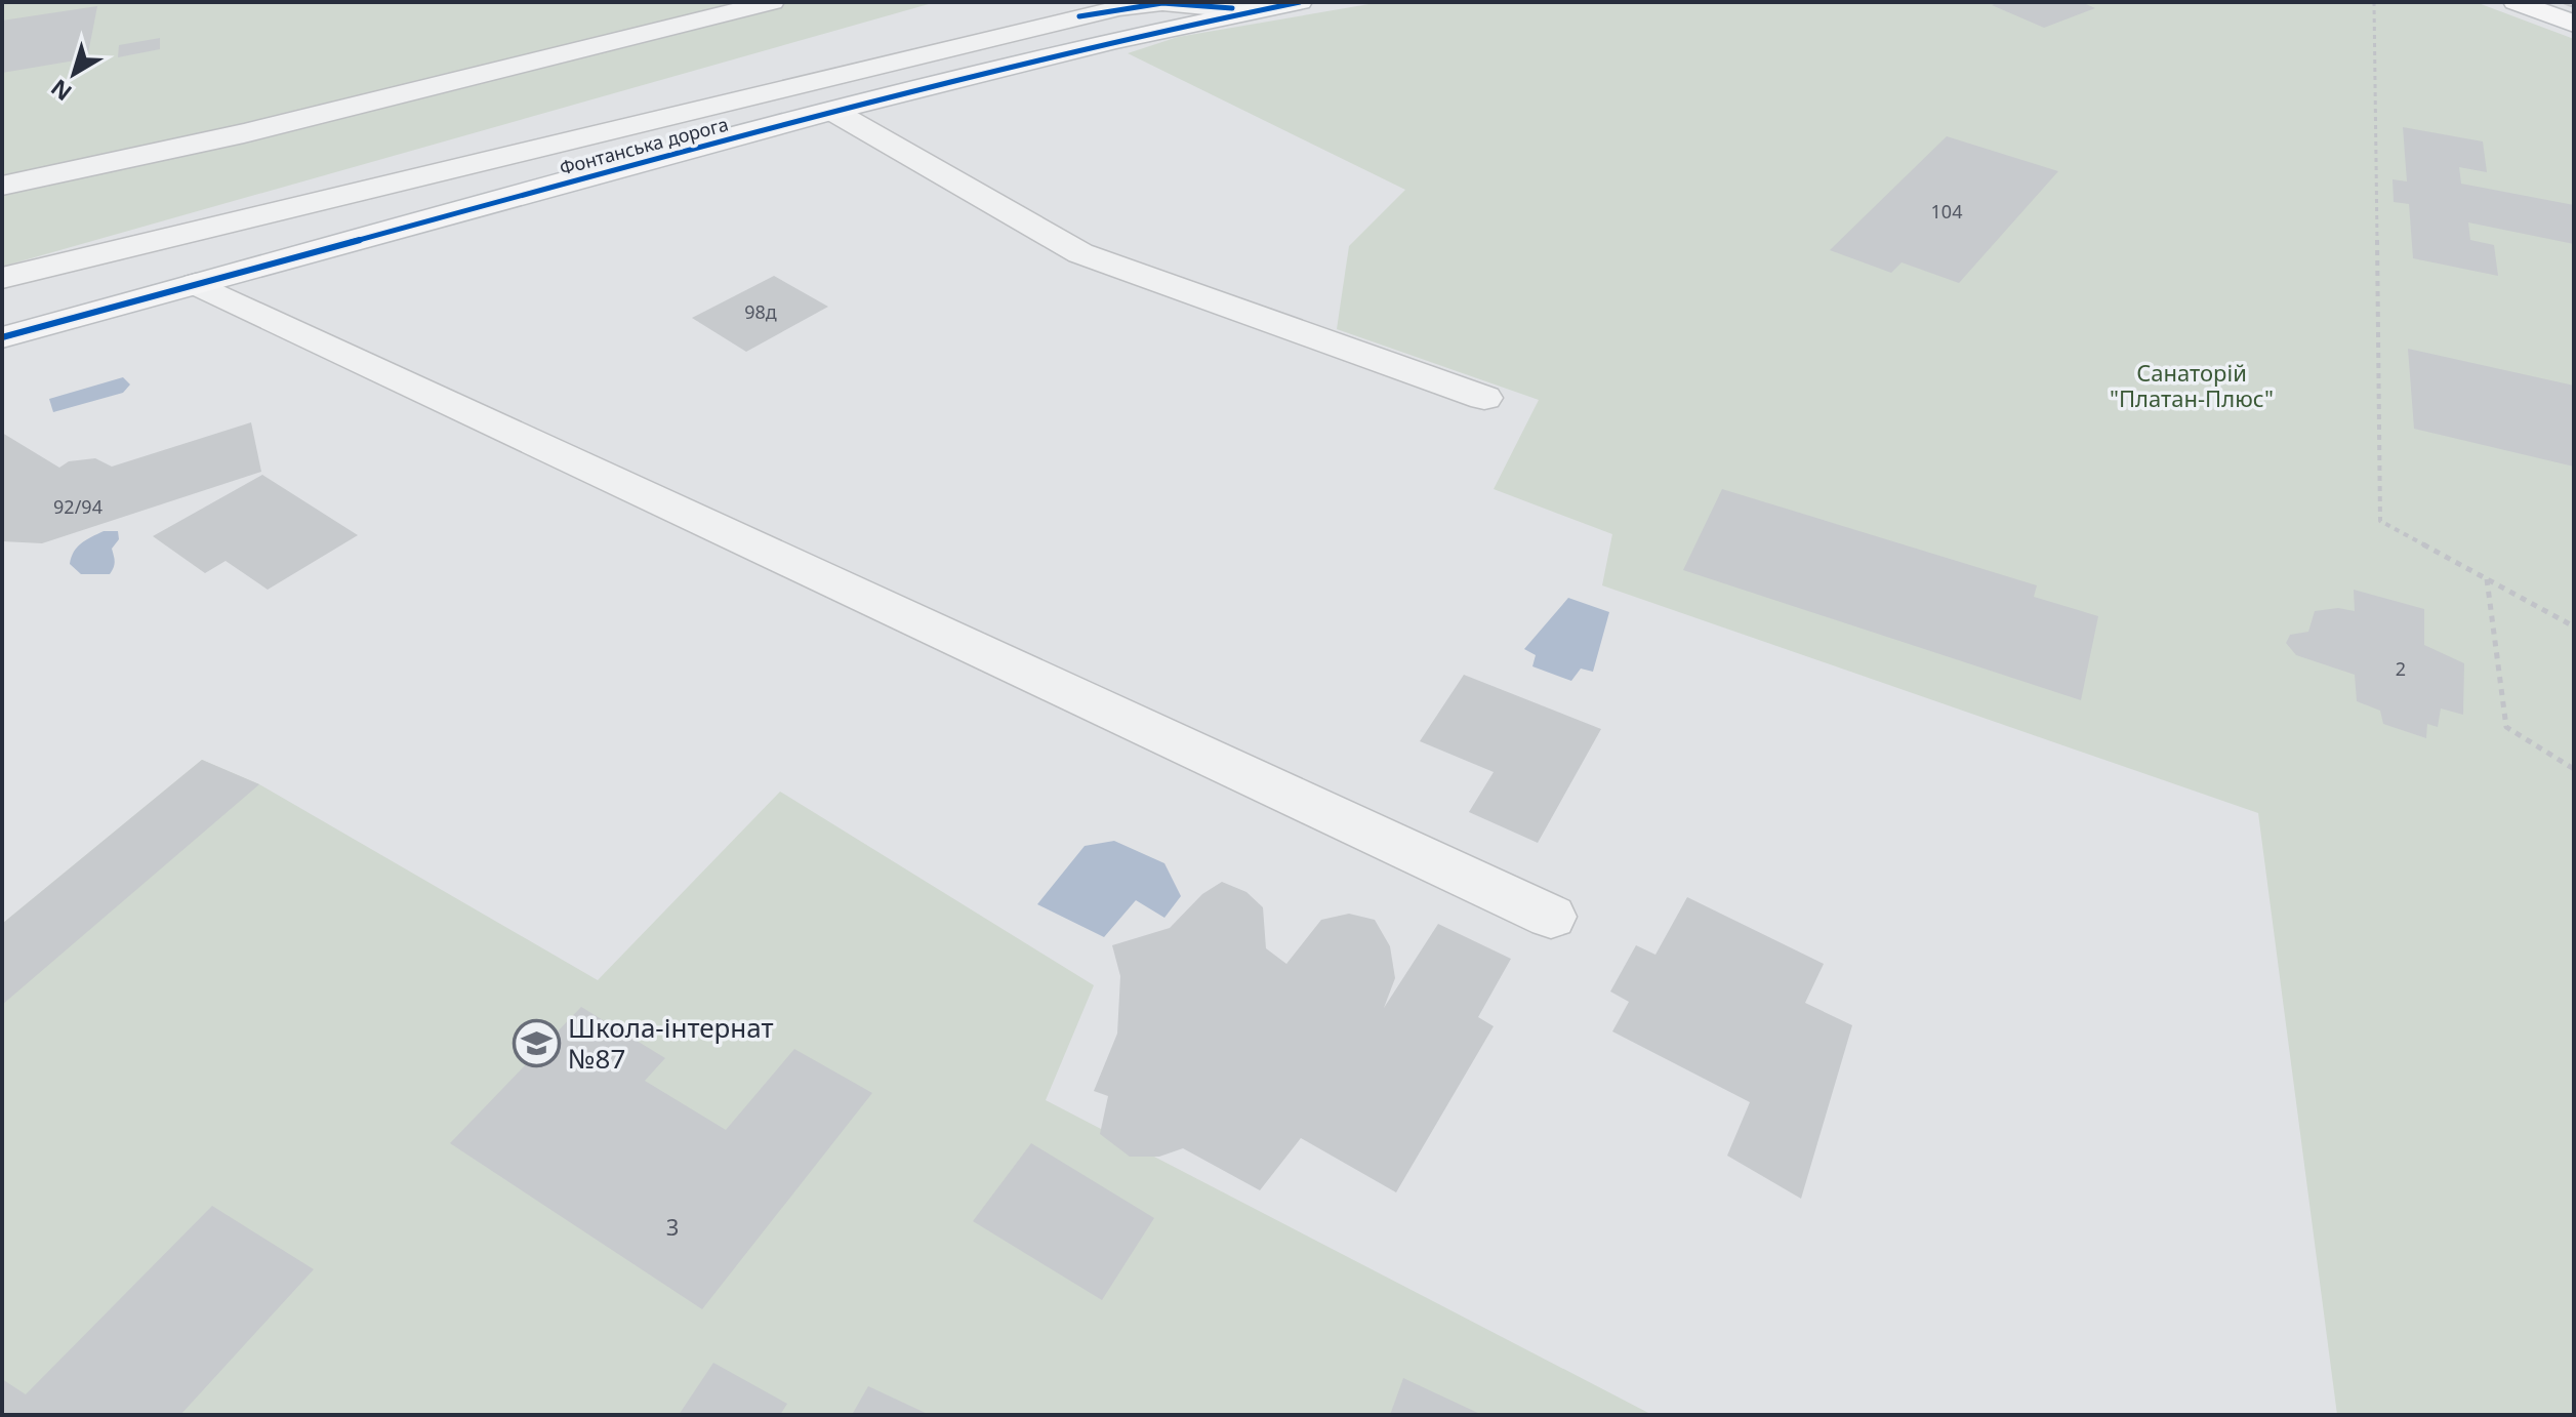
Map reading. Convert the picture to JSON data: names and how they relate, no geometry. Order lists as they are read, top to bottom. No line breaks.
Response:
{"streets":{"main road":["Фонтанська дорога"]},"parks":["Санаторій \"Платан-Плюс\""],"places":{"school or university":["Школа-інтернат №87"]},"house_numbers":["104","98д","92/94","2","3"],"north":"bottom left"}
